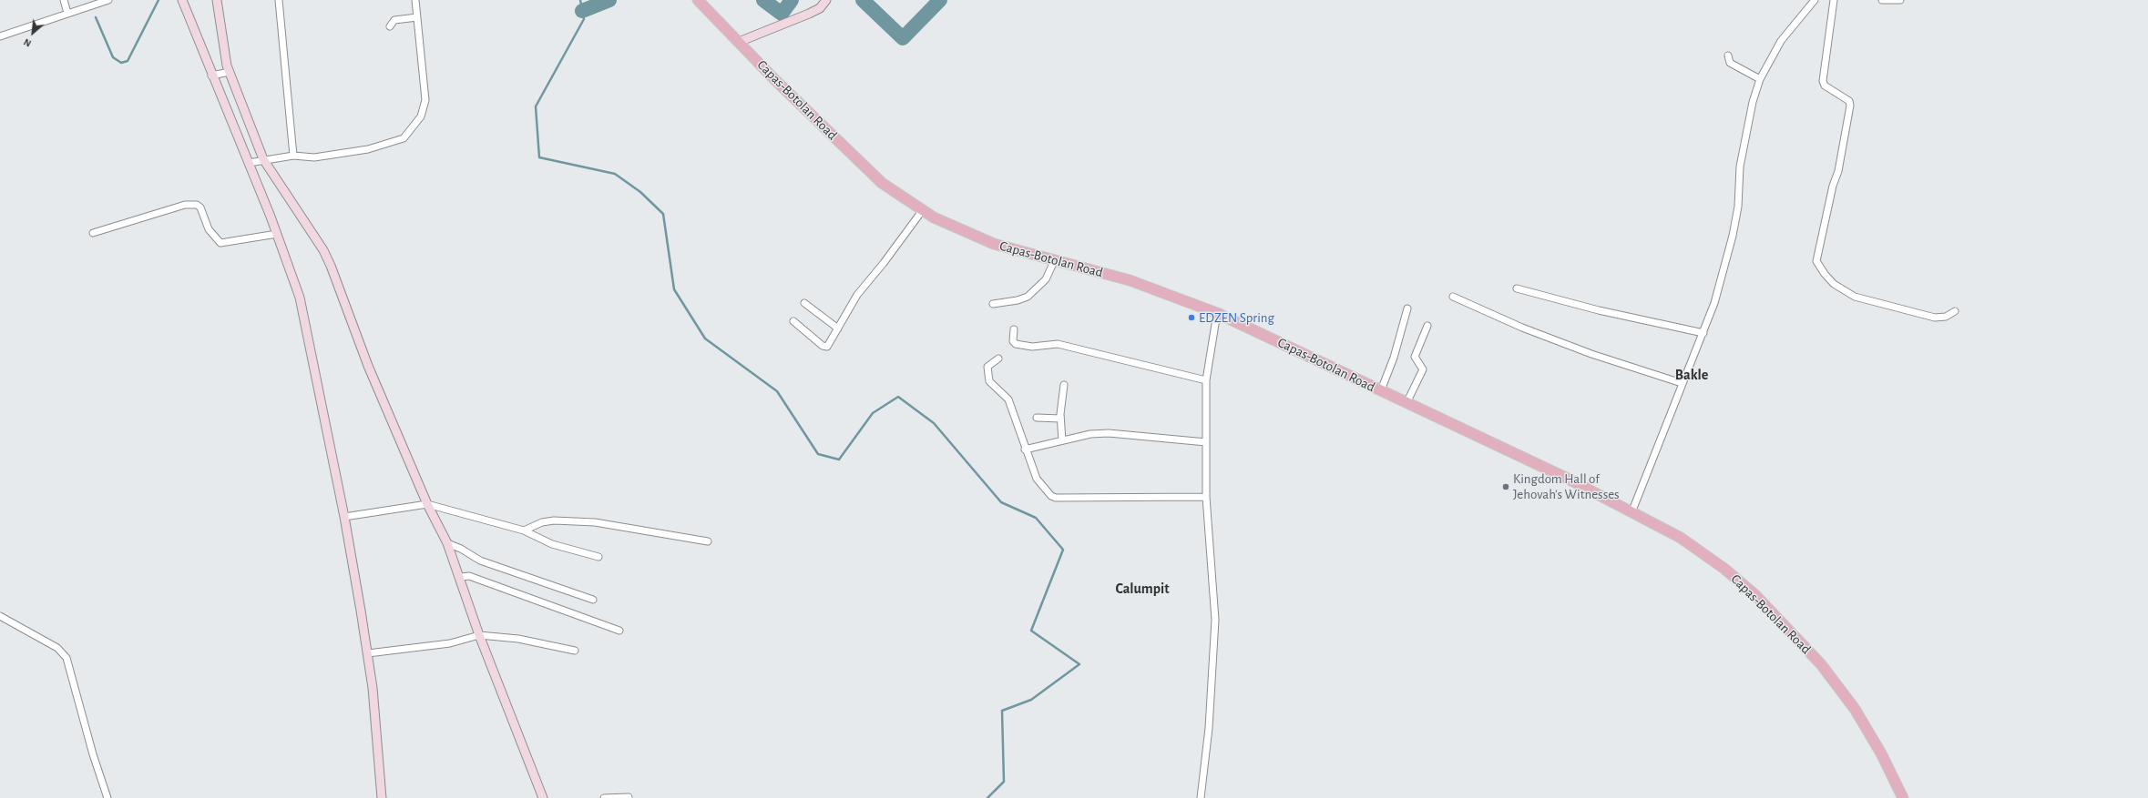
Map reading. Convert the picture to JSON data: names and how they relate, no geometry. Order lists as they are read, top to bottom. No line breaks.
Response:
{"streets":{"main road":["Capas-Botolan Road"]},"districts":["Bakle","Calumpit"],"places":["EDZEN Spring","Kingdom Hall of Jehovah's Witnesses"],"north":"bottom left"}
